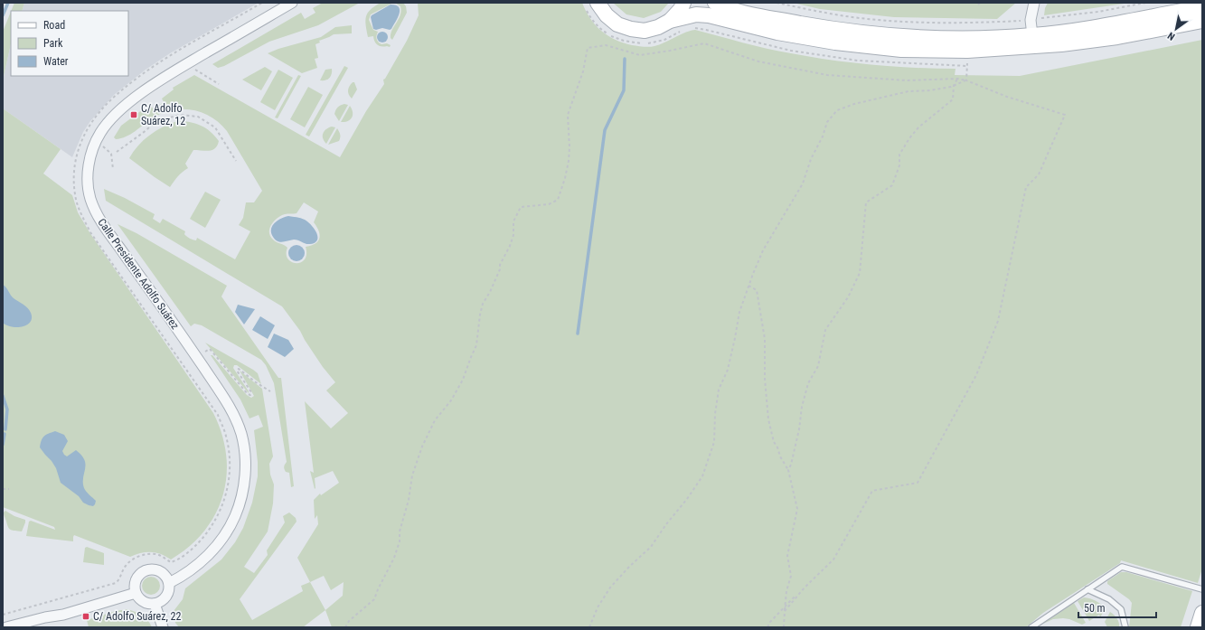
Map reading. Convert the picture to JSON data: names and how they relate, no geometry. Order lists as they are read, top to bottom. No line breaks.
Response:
{"streets":{"street":["Calle Presidente Adolfo Suárez"]},"places":{"transit":["C/ Adolfo Suárez, 12","C/ Adolfo Suárez, 22"]},"legend":["Road","Park","Water"],"scale_bar":"50 m","north":"bottom left"}
